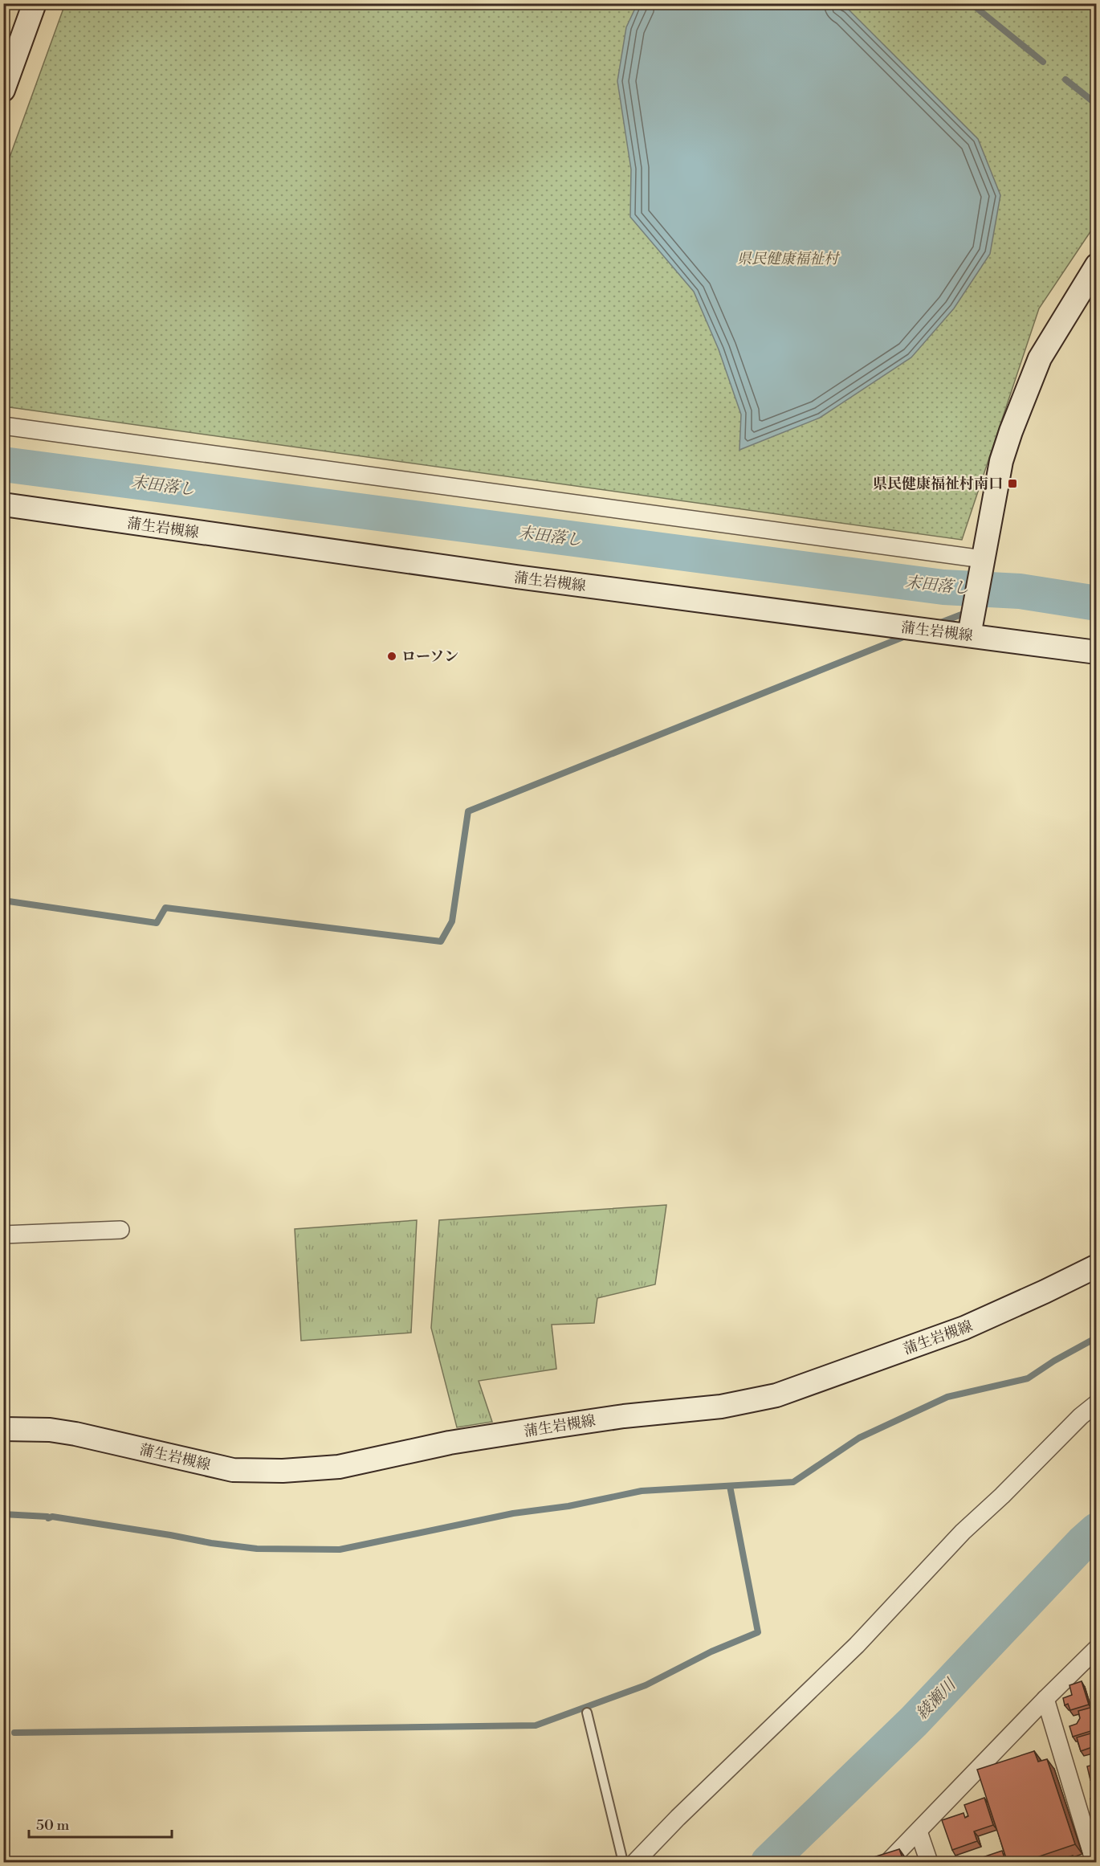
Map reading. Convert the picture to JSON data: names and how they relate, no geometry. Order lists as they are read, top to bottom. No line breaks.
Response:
{"streets":{"main road":["蒲生岩槻線"]},"water":["末田落し","綾瀬川"],"parks":["県民健康福祉村"],"places":{"transit":["県民健康福祉村南口"],"other":["ローソン"]},"scale_bar":"50 m"}
